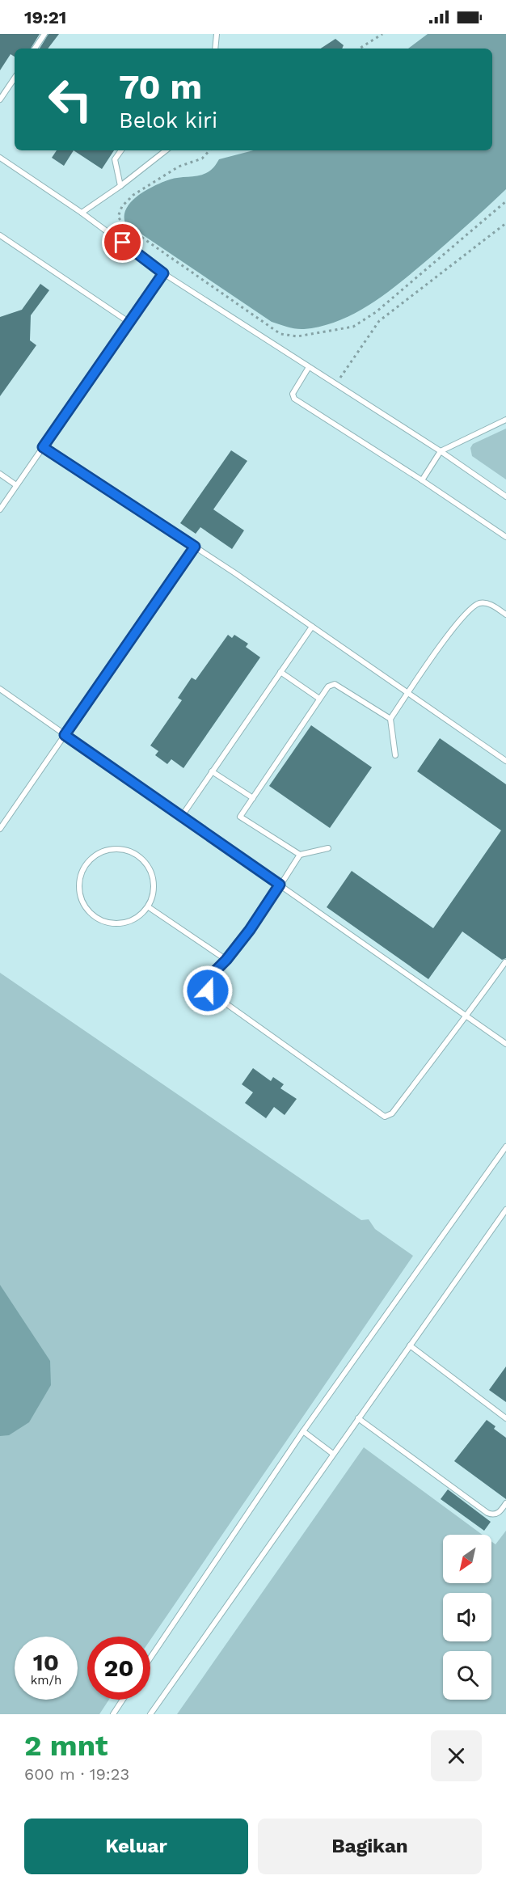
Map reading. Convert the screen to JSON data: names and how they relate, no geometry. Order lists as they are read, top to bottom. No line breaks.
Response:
{"north":"bottom left","page":{"status":"19:21","turn":["70 m","Belok kiri"],"speed":"10 km/h","limit":"20","heading":["2 mnt","600 m · 19:23"],"buttons":["Keluar","Bagikan"]}}
